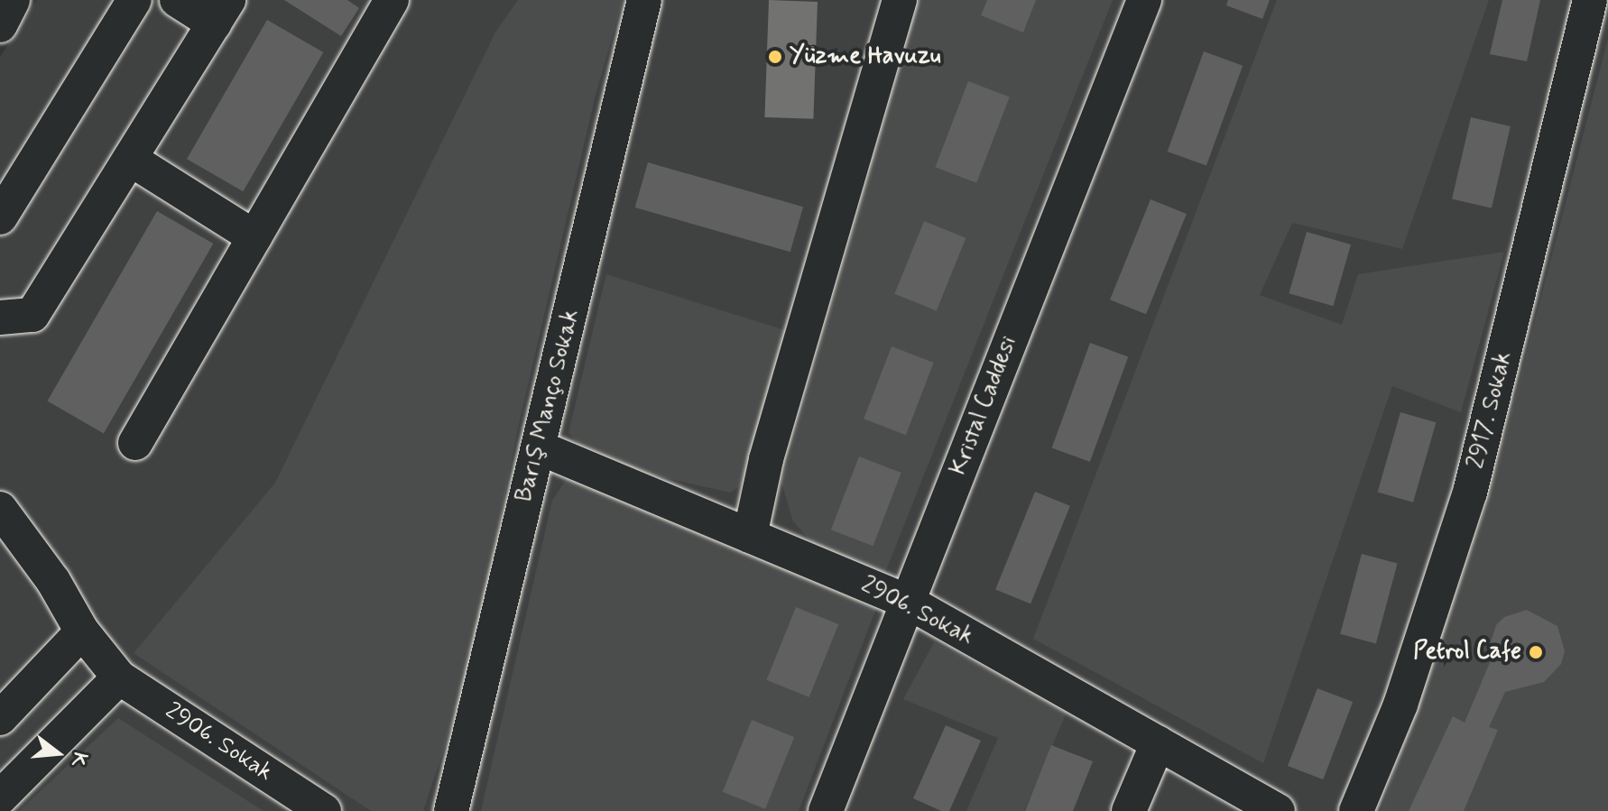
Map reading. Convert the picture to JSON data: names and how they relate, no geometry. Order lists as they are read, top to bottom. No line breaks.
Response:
{"streets":{"street":["Barış Manço Sokak","Kristal Caddesi","2917. Sokak","2906. Sokak"]},"crossings":[["Barış Manço Sokak","2906. Sokak"],["Kristal Caddesi","2906. Sokak"]],"places":["Yüzme Havuzu","Petrol Cafe"],"north":"right"}
